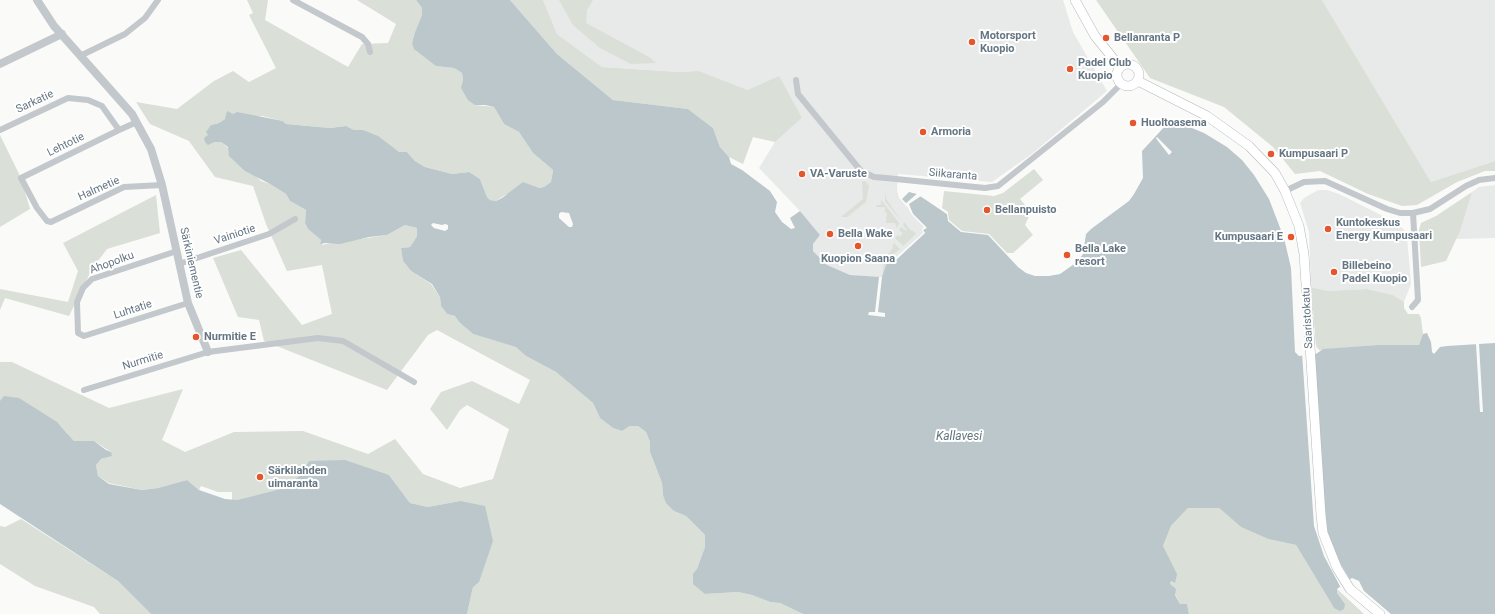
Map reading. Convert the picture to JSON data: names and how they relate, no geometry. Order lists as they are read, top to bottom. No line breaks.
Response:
{"streets":{"main road":["Saaristokatu"],"street":["Sarkatie","Lehtotie","Siikaranta","Halmetie","Vainiotie","Ahopolku","Särkiniementie","Luhtatie","Nurmitie"]},"crossings":[["Sarkatie","Lehtotie"],["Lehtotie","Halmetie"],["Siikaranta","Saaristokatu"],["Halmetie","Särkiniementie"],["Vainiotie","Särkiniementie"],["Ahopolku","Särkiniementie"],["Ahopolku","Luhtatie"],["Särkiniementie","Luhtatie"],["Särkiniementie","Nurmitie"]],"water":["Kallavesi"],"places":["Bellanranta P","Motorsport Kuopio","Padel Club Kuopio","Huoltoasema","Armoria","Kumpusaari P","VA-Varuste","Bellanpuisto","Kuntokeskus Energy Kumpusaari","Bella Wake","Kumpusaari E","Kuopion Saana","Bella Lake resort","Billebeino Padel Kuopio","Nurmitie E","Särkilahden uimaranta"]}
